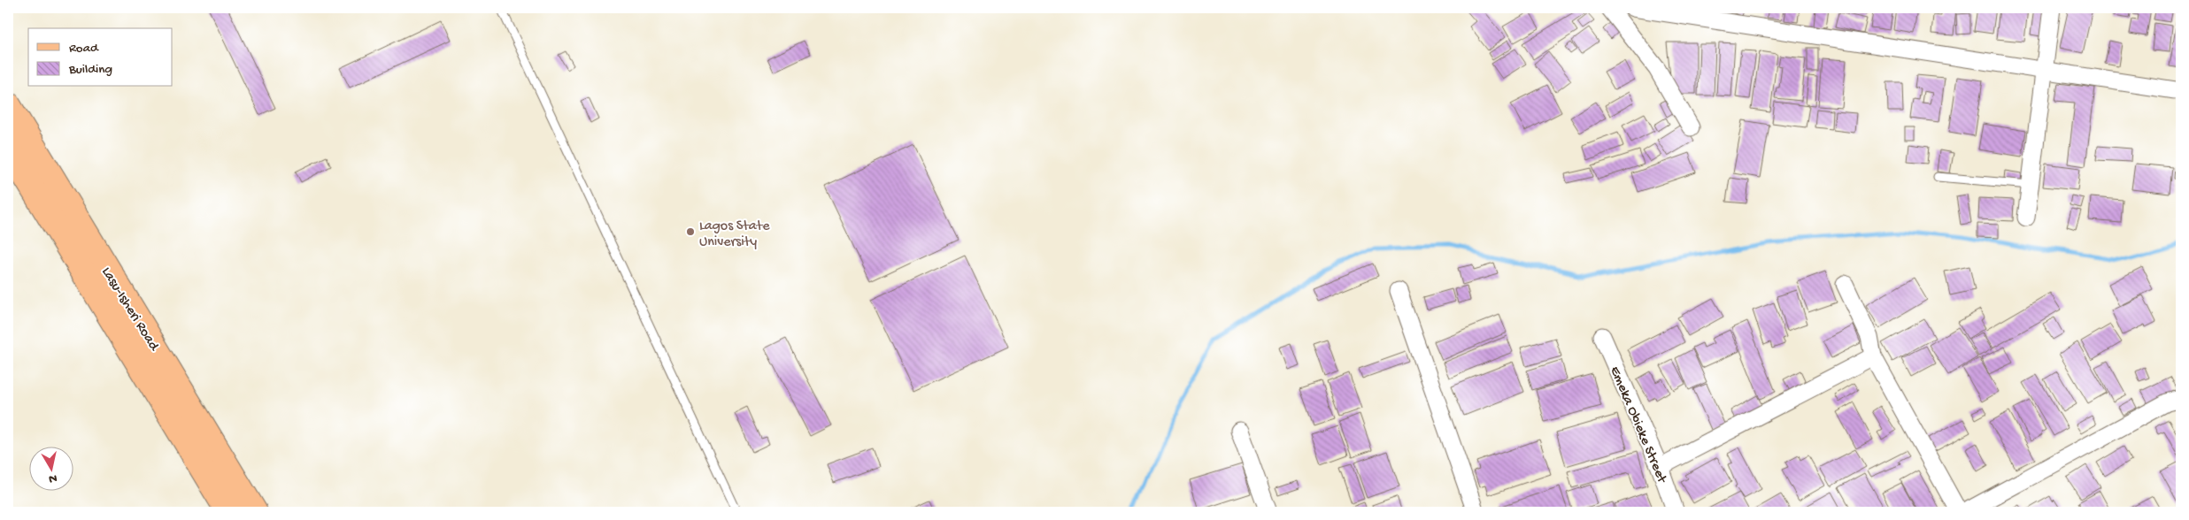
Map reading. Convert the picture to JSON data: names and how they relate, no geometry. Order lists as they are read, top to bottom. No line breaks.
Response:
{"streets":{"main road":["Lasu-Isheri Road"],"street":["Emeka Obieke Street"]},"places":["Lagos State University"],"legend":["Road","Building"],"north":"bottom"}
